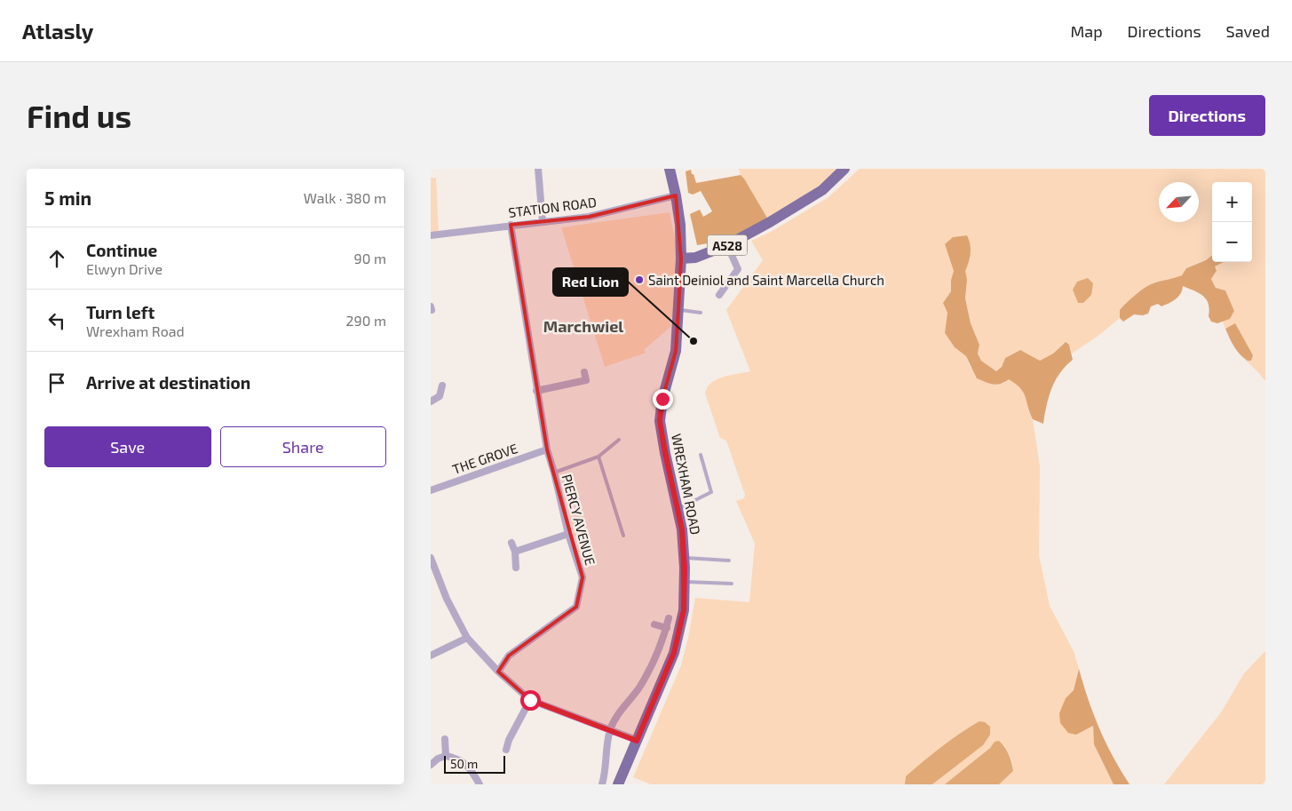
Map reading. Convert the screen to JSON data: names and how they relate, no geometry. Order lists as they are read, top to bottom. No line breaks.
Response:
{"streets":{"main road":["A528","WREXHAM ROAD"],"street":["STATION ROAD","THE GROVE","PIERCY AVENUE"]},"crossings":[["STATION ROAD","WREXHAM ROAD"],["STATION ROAD","PIERCY AVENUE"],["A528","WREXHAM ROAD"],["THE GROVE","PIERCY AVENUE"]],"districts":["Marchwiel"],"places":["Saint Deiniol and Saint Marcella Church","Red Lion"],"scale_bar":"50 m","north":"bottom left","page":{"header":"Atlasly","nav":["Map","Directions","Saved"],"buttons":["Directions",["Save","Share"]],"title":"Find us","heading":["5 min","Walk · 380 m"],"map_buttons":["+","−"],"list":[["Continue","Elwyn Drive","90 m"],["Turn left","Wrexham Road","290 m"],"Arrive at destination"],"scale":"50 m"}}
